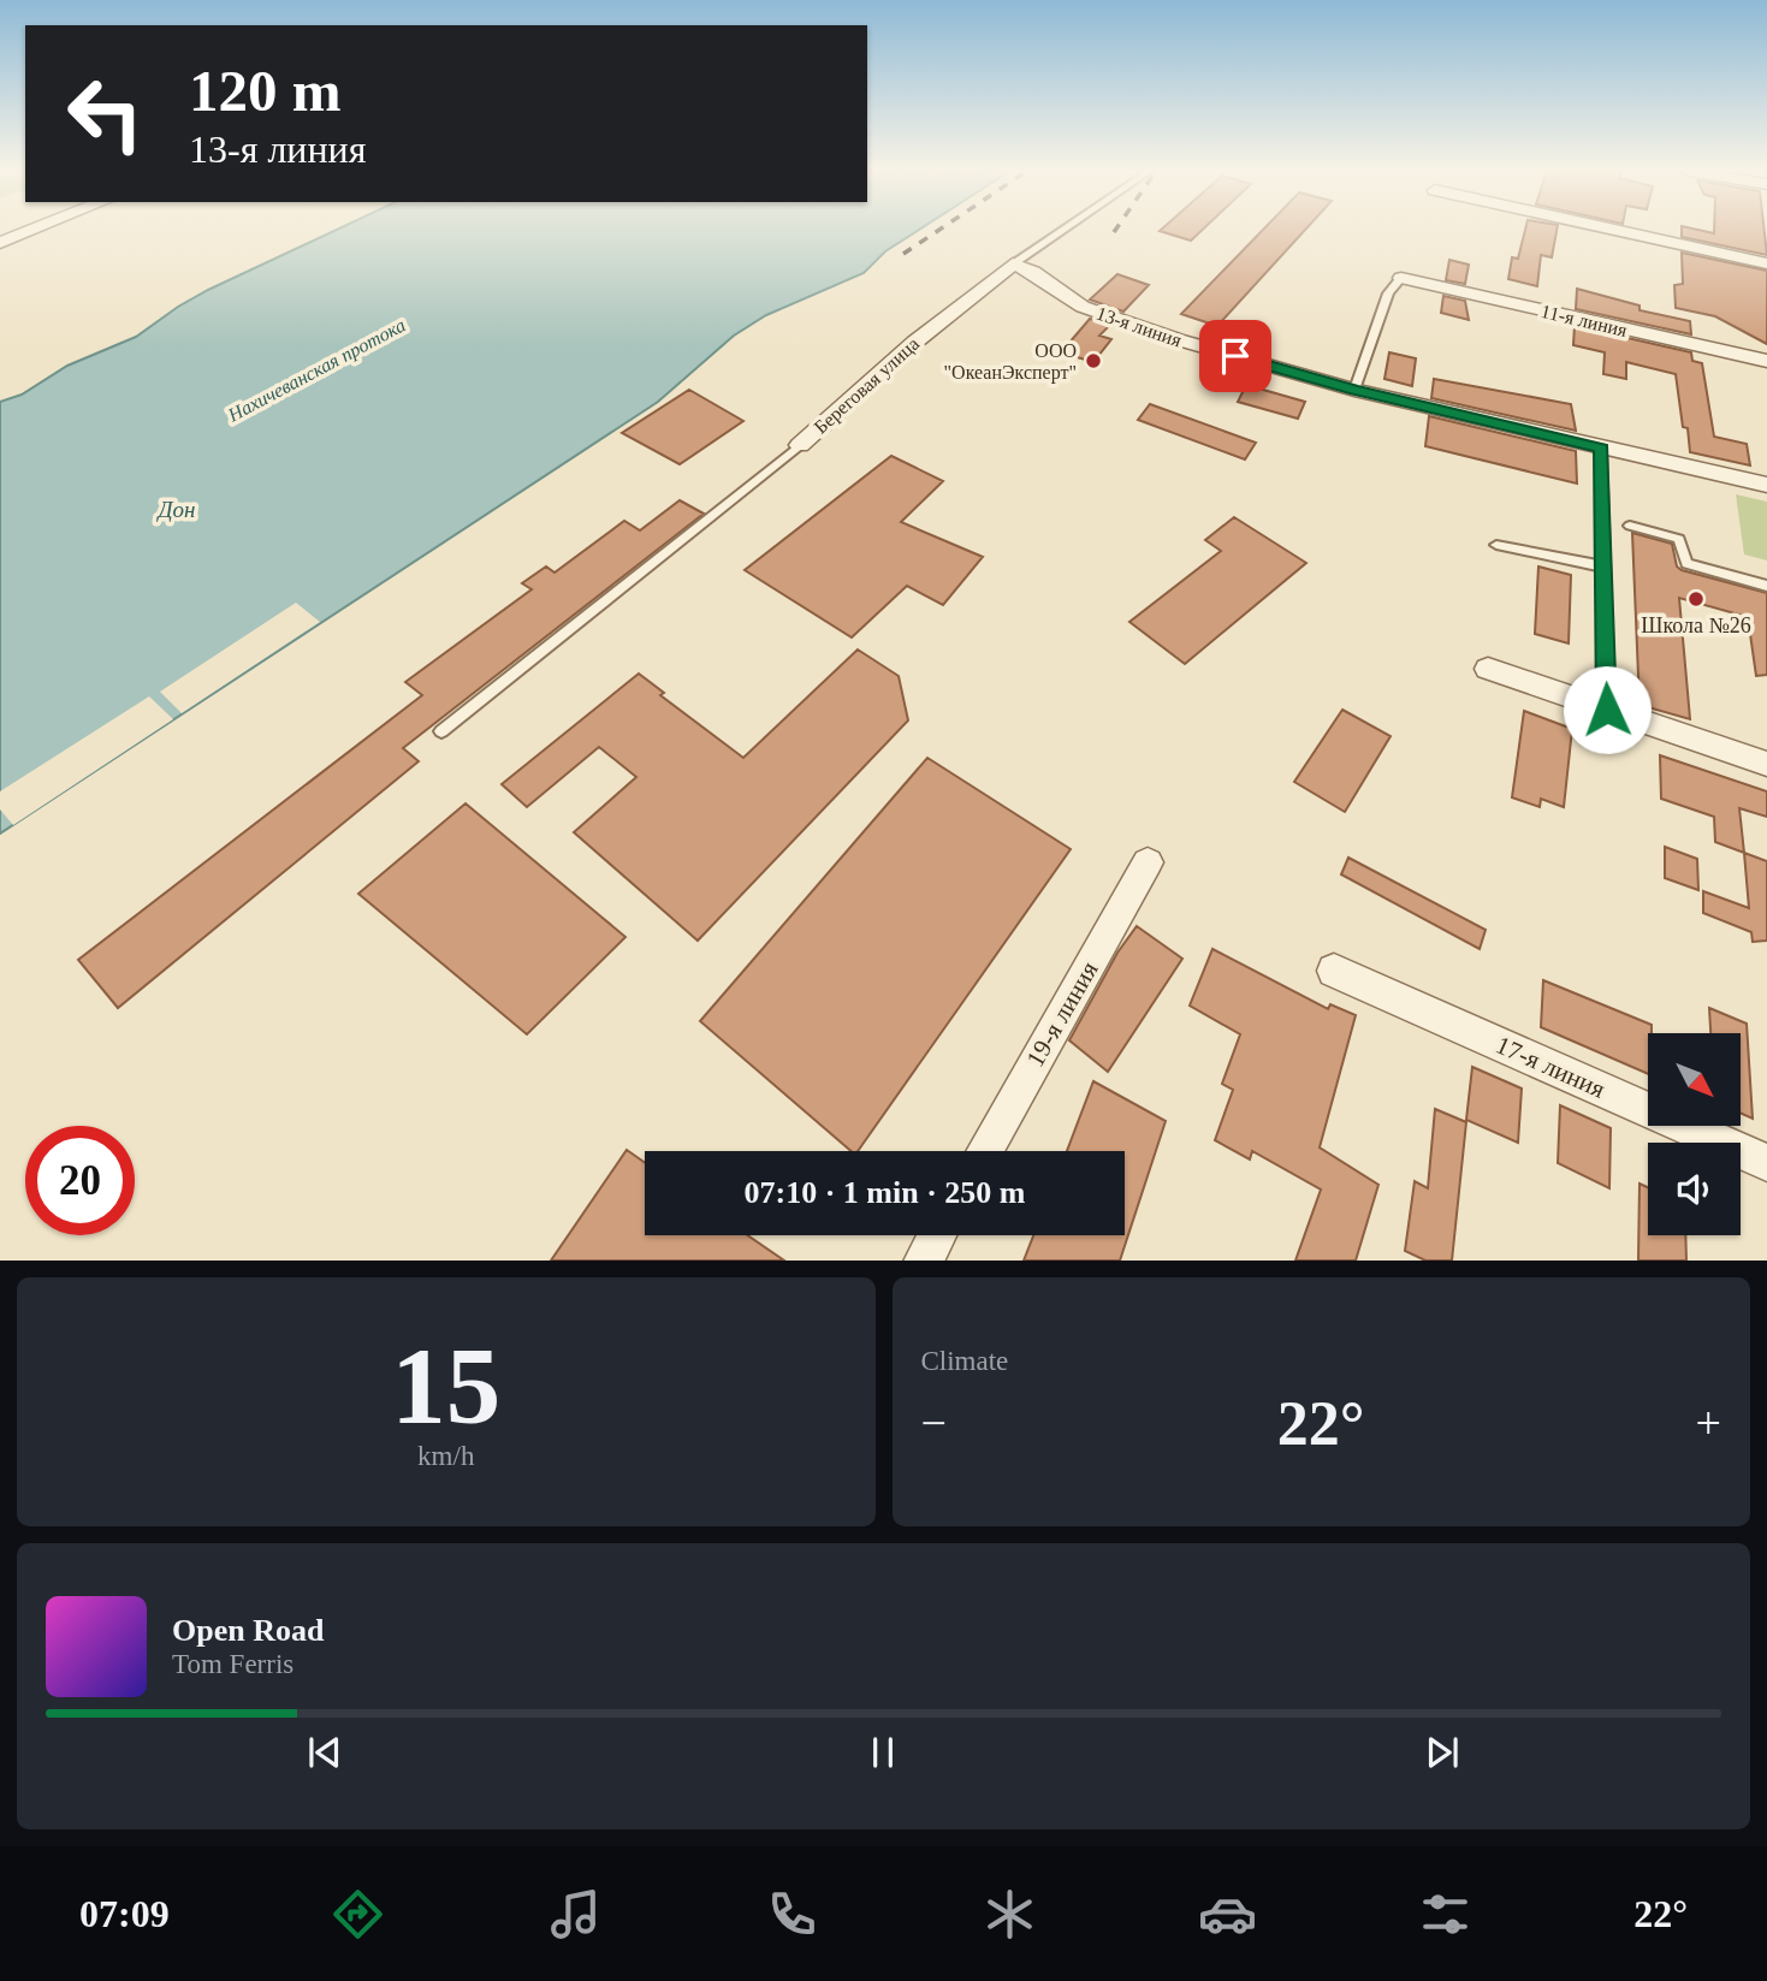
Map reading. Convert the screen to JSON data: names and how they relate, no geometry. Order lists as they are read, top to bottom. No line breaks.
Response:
{"streets":{"street":["11-я линия","13-я линия","Береговая улица","19-я линия","17-я линия"]},"crossings":[["13-я линия","Береговая улица"]],"water":["Нахичеванская протока","Дон"],"places":["ООО \"ОкеанЭксперт\"","Школа №26"],"north":"bottom right","page":{"turn":["120 m","13-я линия"],"limit":"20","trip":"07:10 · 1 min · 250 m","tile":[["15","km/h"],"Climate"],"heat":["−","22°","+"],"song":["Open Road","Tom Ferris"],"tabs":["07:09","22°"]}}
